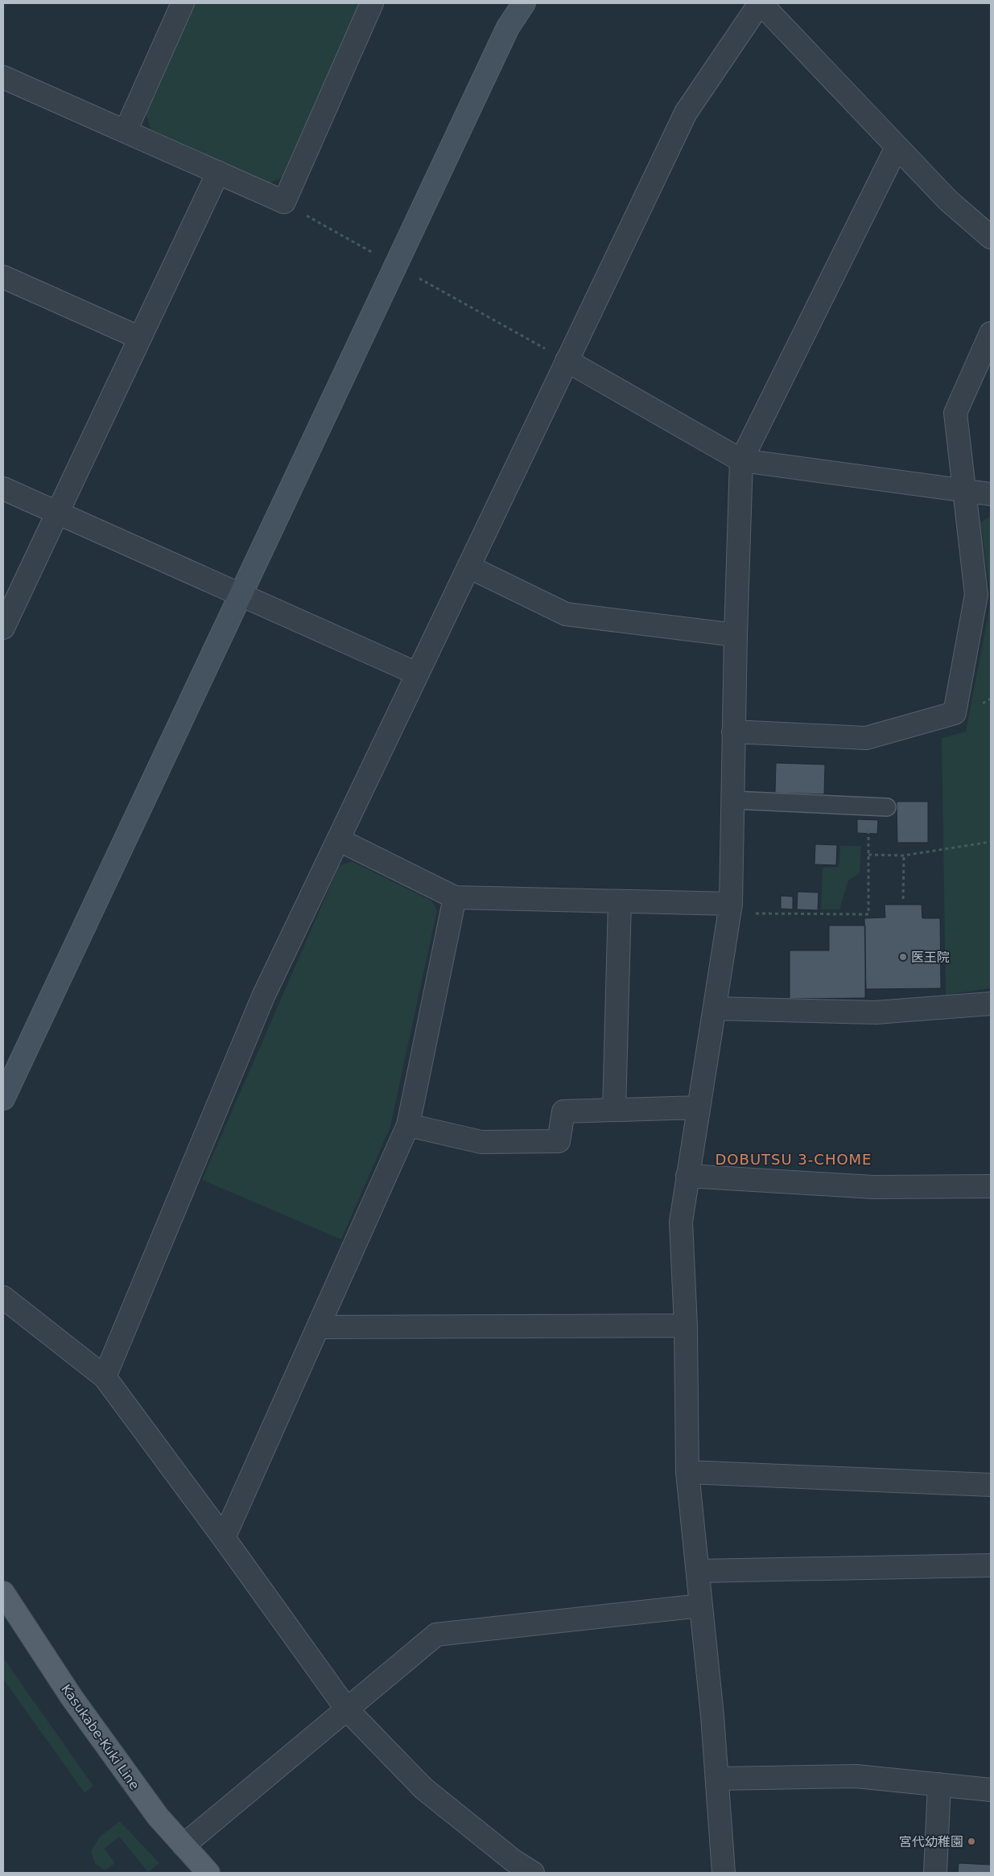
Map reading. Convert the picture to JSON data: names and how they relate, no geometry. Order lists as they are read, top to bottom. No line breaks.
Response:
{"streets":{"main road":["Kasukabe-Kuki Line"]},"districts":["DOBUTSU 3-CHOME"],"places":["医王院","宮代幼稚園"]}
